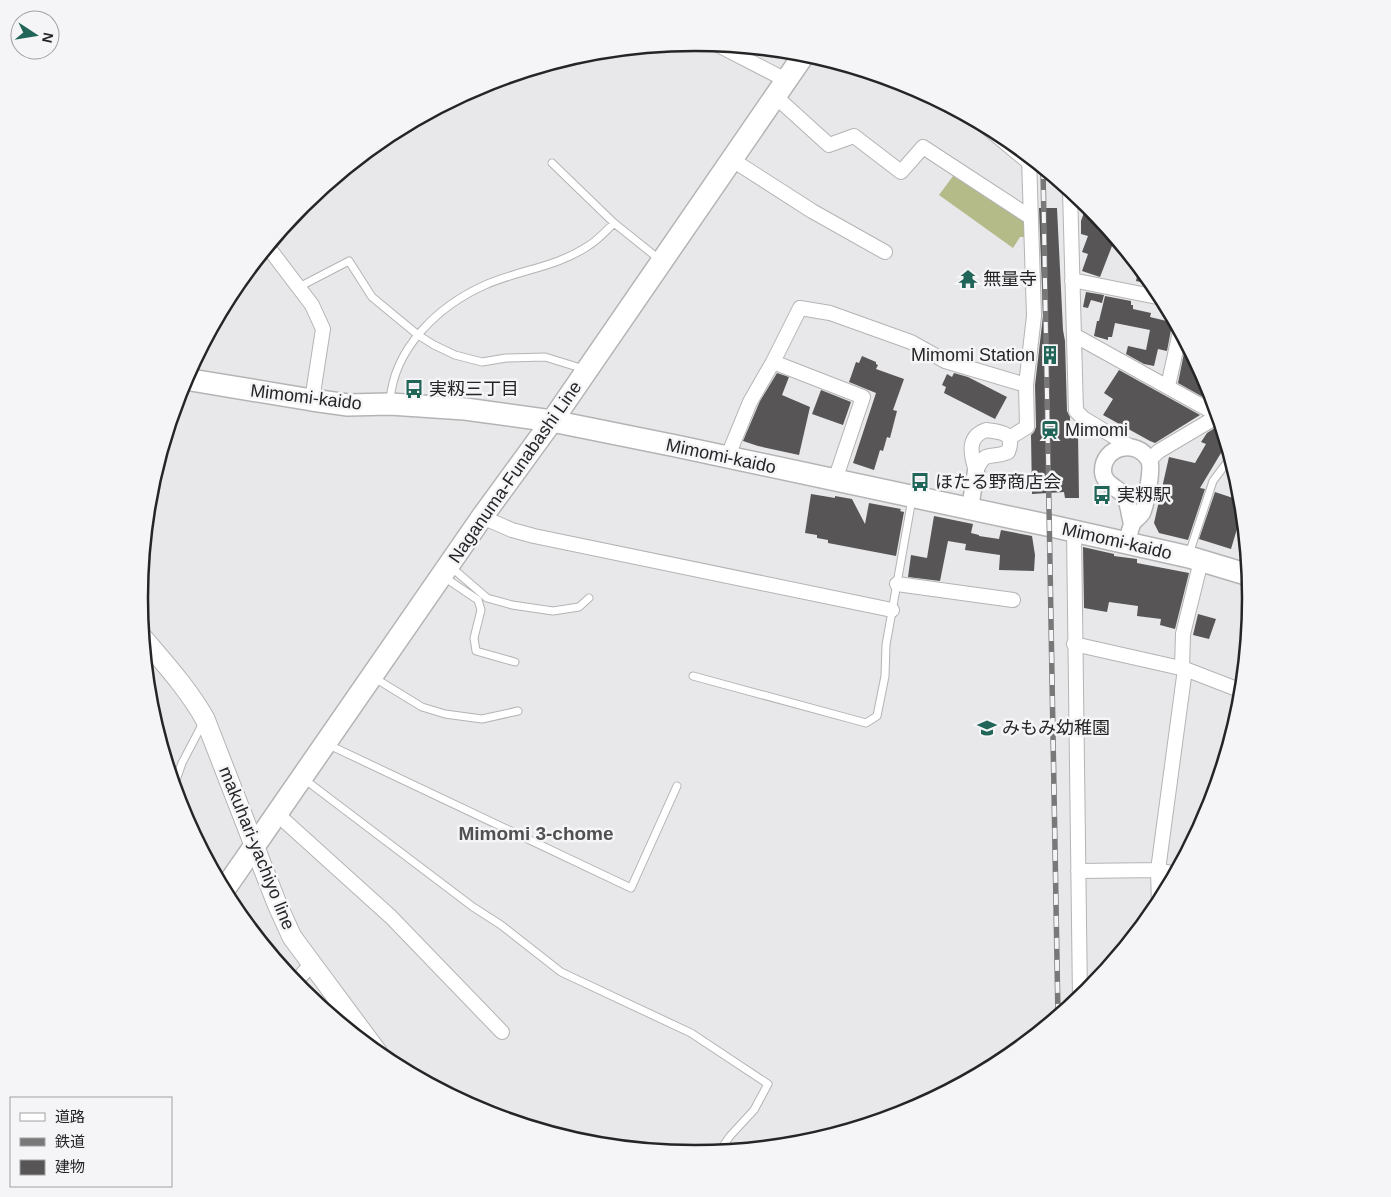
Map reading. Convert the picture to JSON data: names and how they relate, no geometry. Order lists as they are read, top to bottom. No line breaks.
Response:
{"streets":{"main road":["Mimomi-kaido","Naganuma-Funabashi Line","makuhari-yachiyo line"]},"crossings":[["Mimomi-kaido","Naganuma-Funabashi Line"],["Naganuma-Funabashi Line","makuhari-yachiyo line"]],"districts":["Mimomi 3-chome"],"places":{"temple":["無量寺"],"building":["Mimomi Station"],"bus stop":["実籾三丁目","ほたる野商店会","実籾駅"],"station":["Mimomi"],"school or university":["みもみ幼稚園"]},"legend":["道路","鉄道","建物"],"north":"right"}
